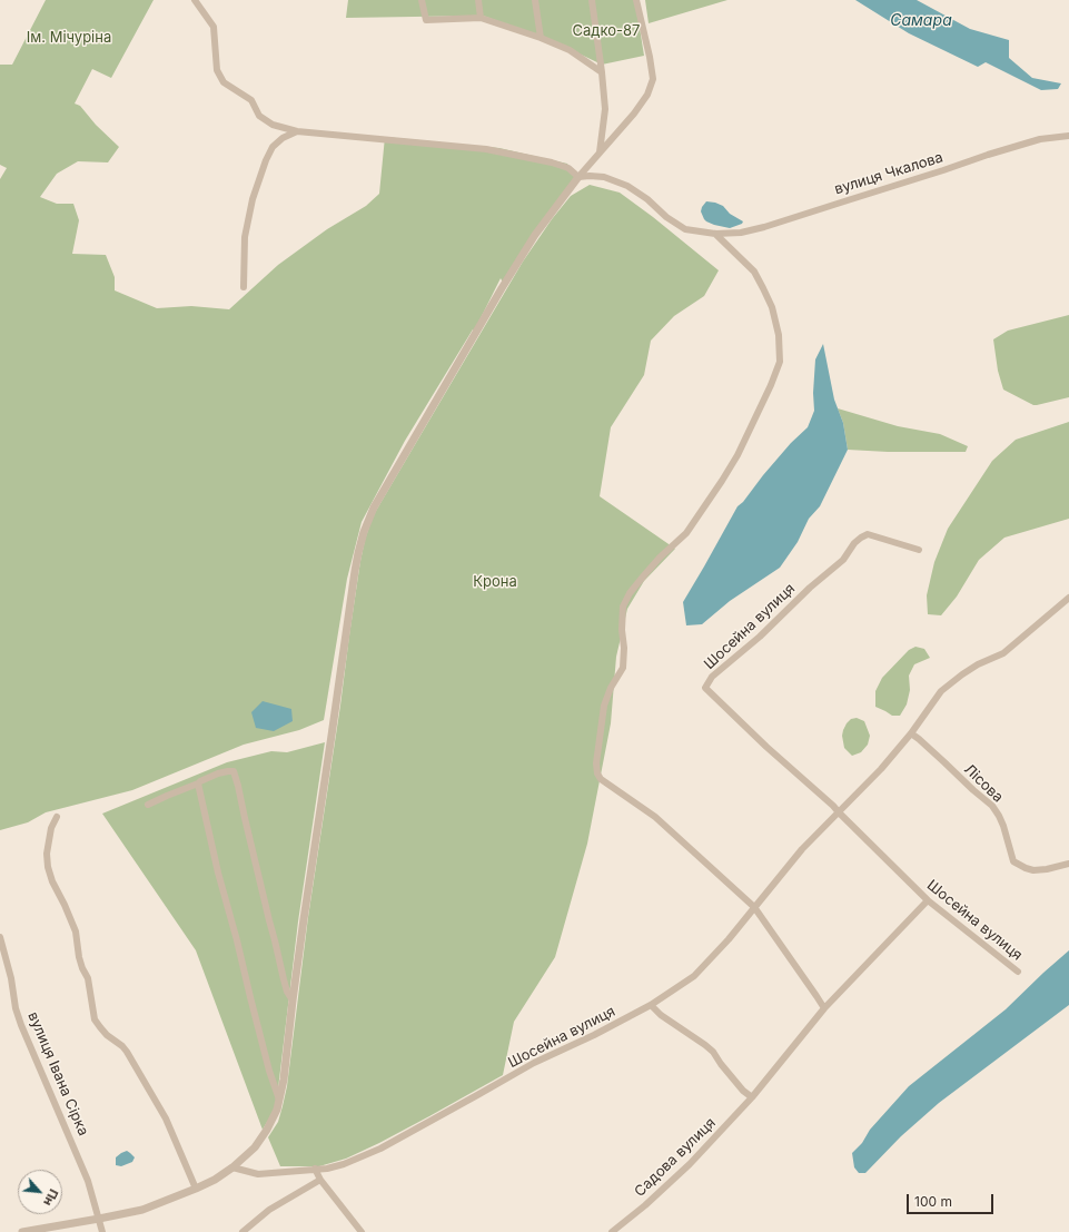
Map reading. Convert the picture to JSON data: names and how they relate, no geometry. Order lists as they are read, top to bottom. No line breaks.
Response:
{"streets":{"street":["вулиця Чкалова","Шосейна вулиця","Лісова","вулиця Івана Сірка","Садова вулиця"]},"crossings":[["Шосейна вулиця","Лісова"],["Шосейна вулиця","Садова вулиця"]],"water":["Самара"],"parks":["Садко-87","Ім. Мічуріна","Крона"],"scale_bar":"100 m","north":"bottom right"}
